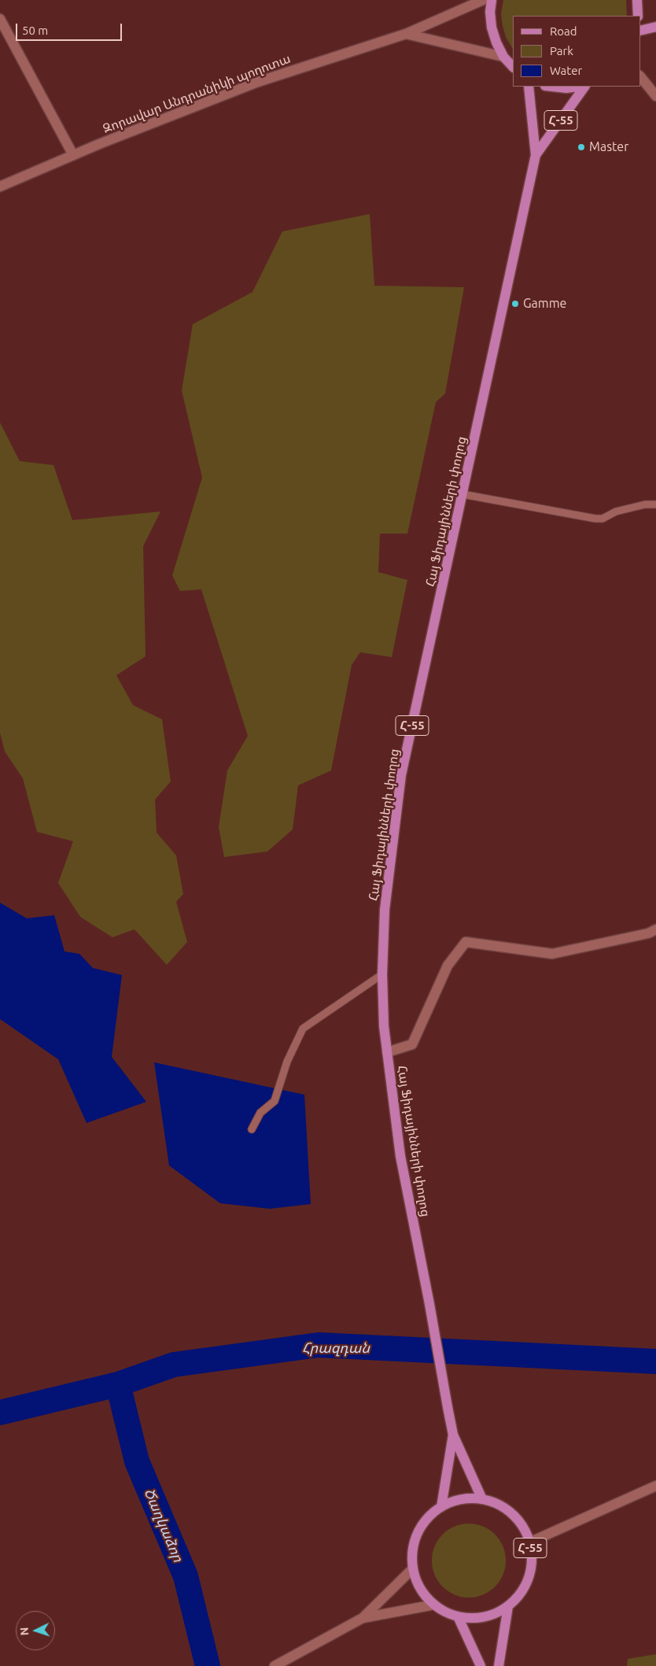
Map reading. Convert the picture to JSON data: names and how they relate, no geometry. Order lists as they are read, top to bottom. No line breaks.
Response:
{"streets":{"main road":["Զորավար Անդրանիկի պողոտա","Հ-55","Հայ Ֆիդայինների փողոց"]},"crossings":[["Հ-55","Հայ Ֆիդայինների փողոց"]],"water":["Հրազդան","Ծաղկաձոր"],"places":["Master","Gamme"],"legend":["Road","Park","Water"],"scale_bar":"50 m","north":"left"}
